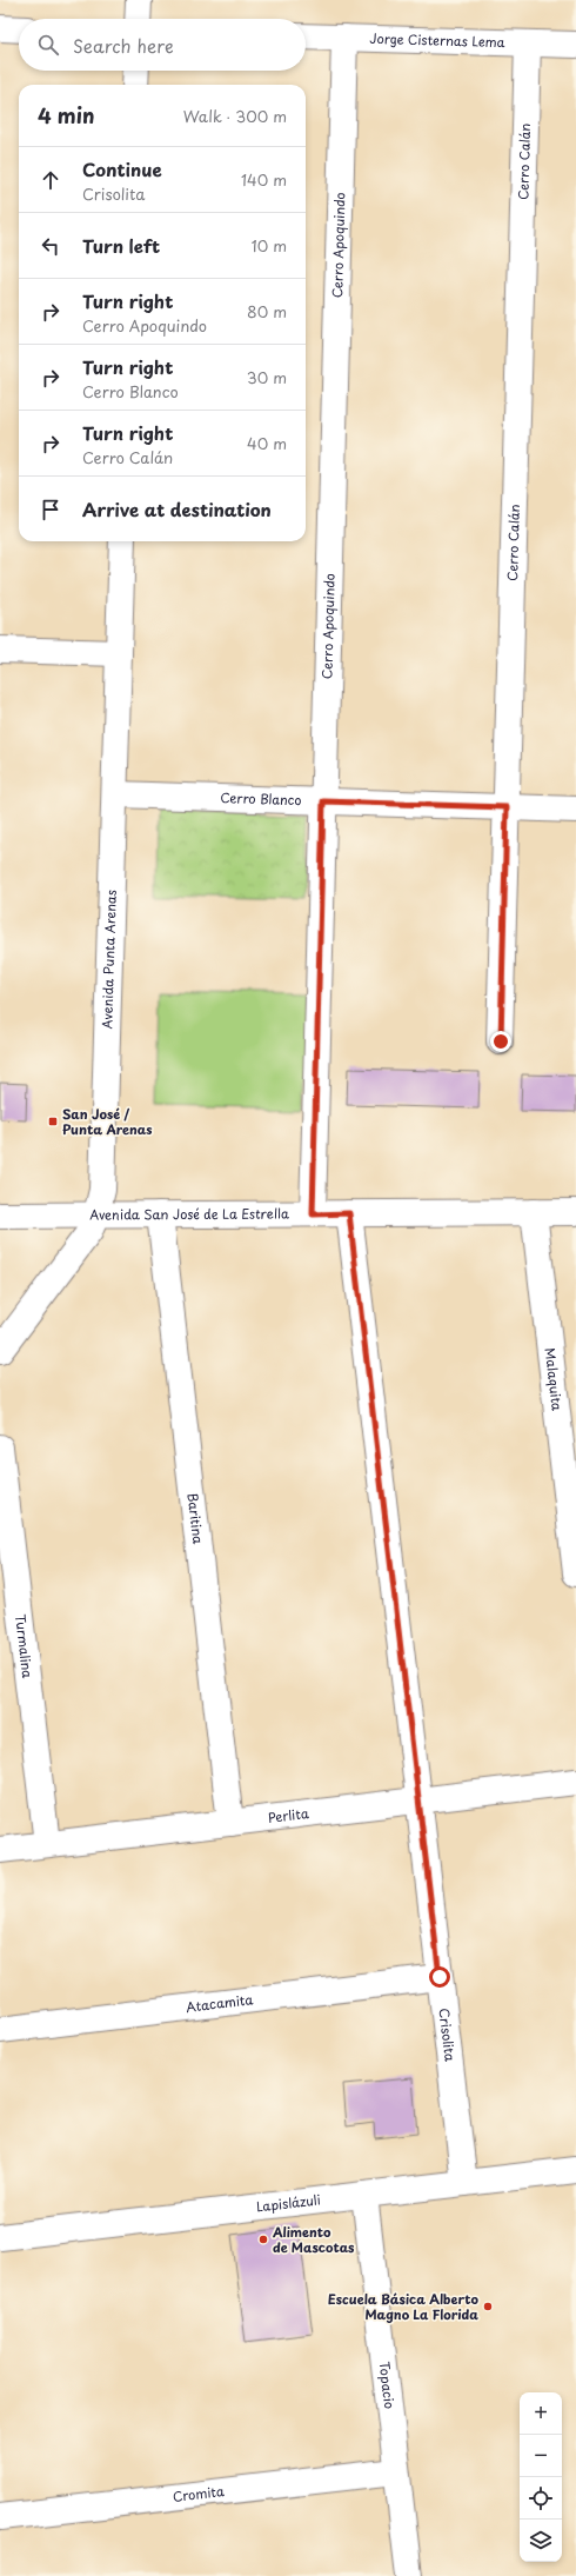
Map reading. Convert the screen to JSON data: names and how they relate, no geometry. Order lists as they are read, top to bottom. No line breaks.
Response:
{"streets":{"street":["Jorge Cisternas Lema","Cerro Calán","Cerro Apoquindo","Cerro Blanco","Avenida Punta Arenas","Avenida San José de La Estrella","Malaquita","Baritina","Turmalina","Perlita","Atacamita","Crisolita","Lapislázuli","Topacio","Cromita"]},"crossings":[["Jorge Cisternas Lema","Cerro Calán"],["Jorge Cisternas Lema","Cerro Apoquindo"],["Cerro Calán","Cerro Blanco"],["Cerro Apoquindo","Cerro Blanco"],["Cerro Apoquindo","Avenida San José de La Estrella"],["Cerro Blanco","Avenida Punta Arenas"],["Avenida Punta Arenas","Avenida San José de La Estrella"],["Avenida San José de La Estrella","Malaquita"],["Avenida San José de La Estrella","Baritina"],["Avenida San José de La Estrella","Crisolita"],["Baritina","Perlita"],["Turmalina","Perlita"],["Perlita","Crisolita"],["Atacamita","Crisolita"],["Crisolita","Lapislázuli"],["Lapislázuli","Topacio"],["Topacio","Cromita"]],"places":{"transit":["San José / Punta Arenas"],"other":["Alimento de Mascotas","Escuela Básica Alberto Magno La Florida"]},"page":{"search":"Search here","heading":["4 min","Walk · 300 m"],"list":[["Continue","Crisolita","140 m"],["Turn left","10 m"],["Turn right","Cerro Apoquindo","80 m"],["Turn right","Cerro Blanco","30 m"],["Turn right","Cerro Calán","40 m"],"Arrive at destination"],"map_buttons":["+","−"]}}
